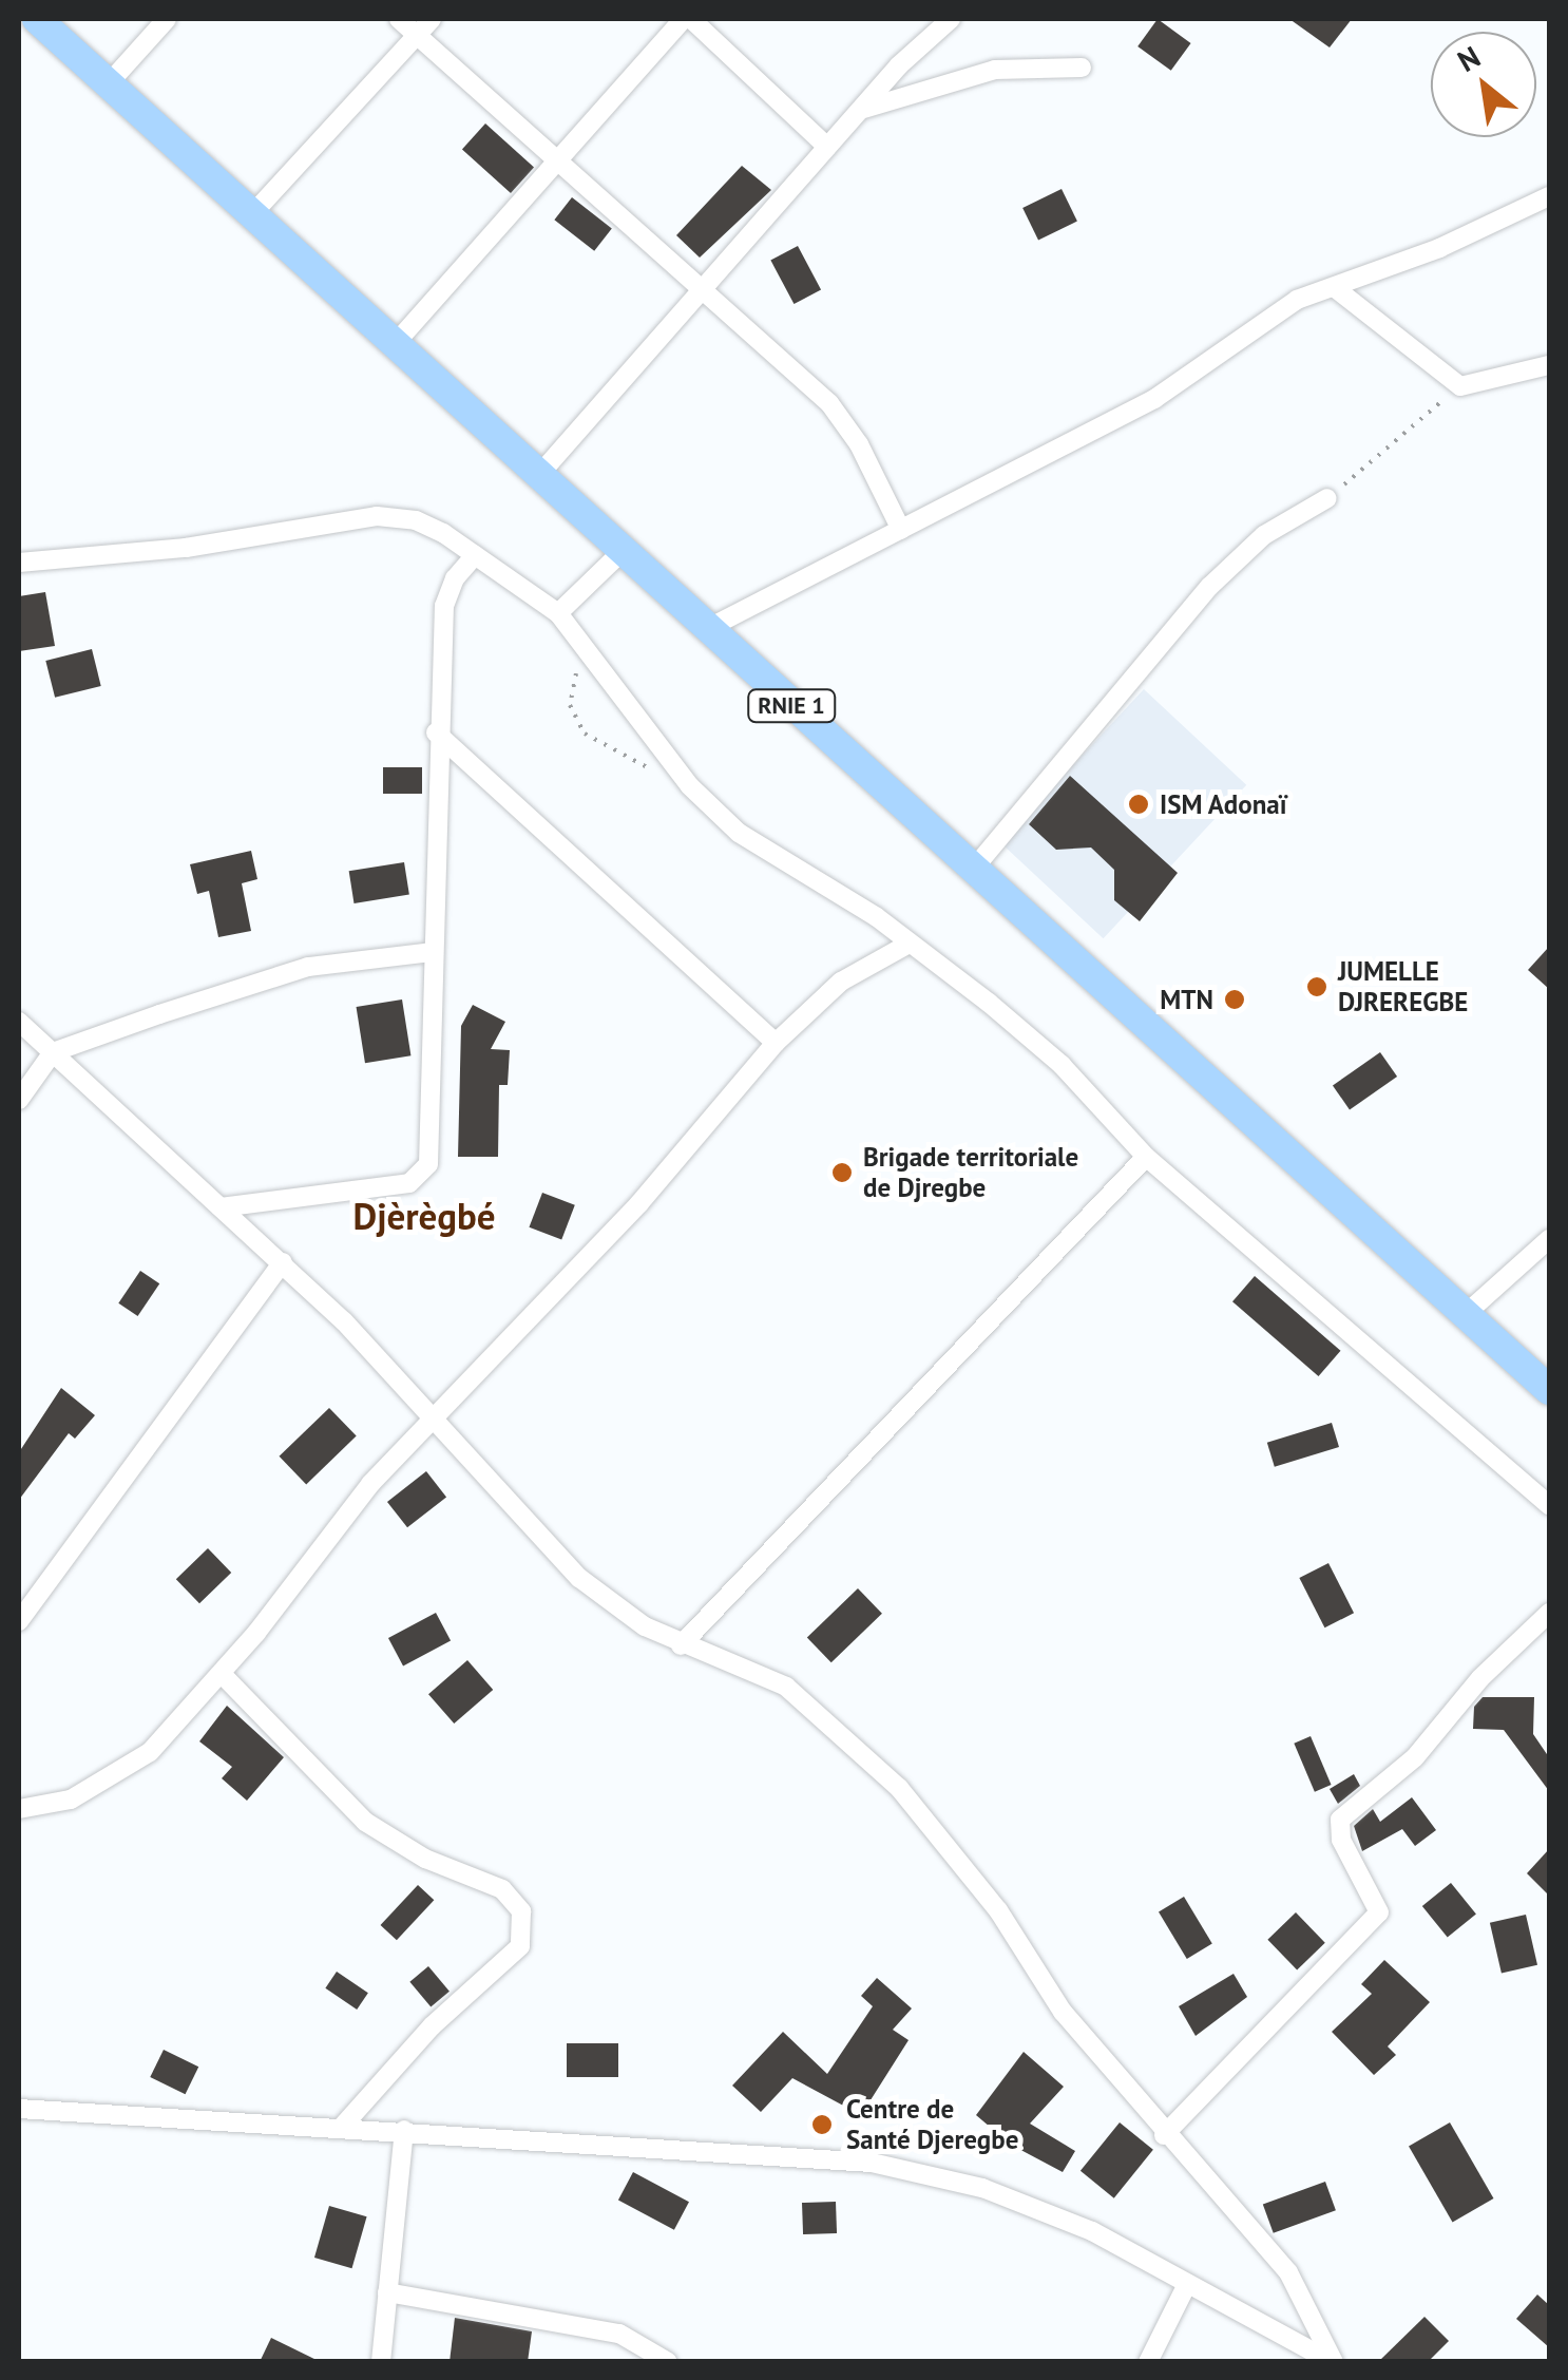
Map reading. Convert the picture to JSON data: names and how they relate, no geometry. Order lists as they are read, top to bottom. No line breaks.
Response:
{"streets":{"highway":["RNIE 1"]},"districts":["Djèrègbé"],"places":["ISM Adonaï","JUMELLE DJREREGBE","MTN","Brigade territoriale de Djregbe","Centre de Santé Djeregbe"],"north":"top left"}
